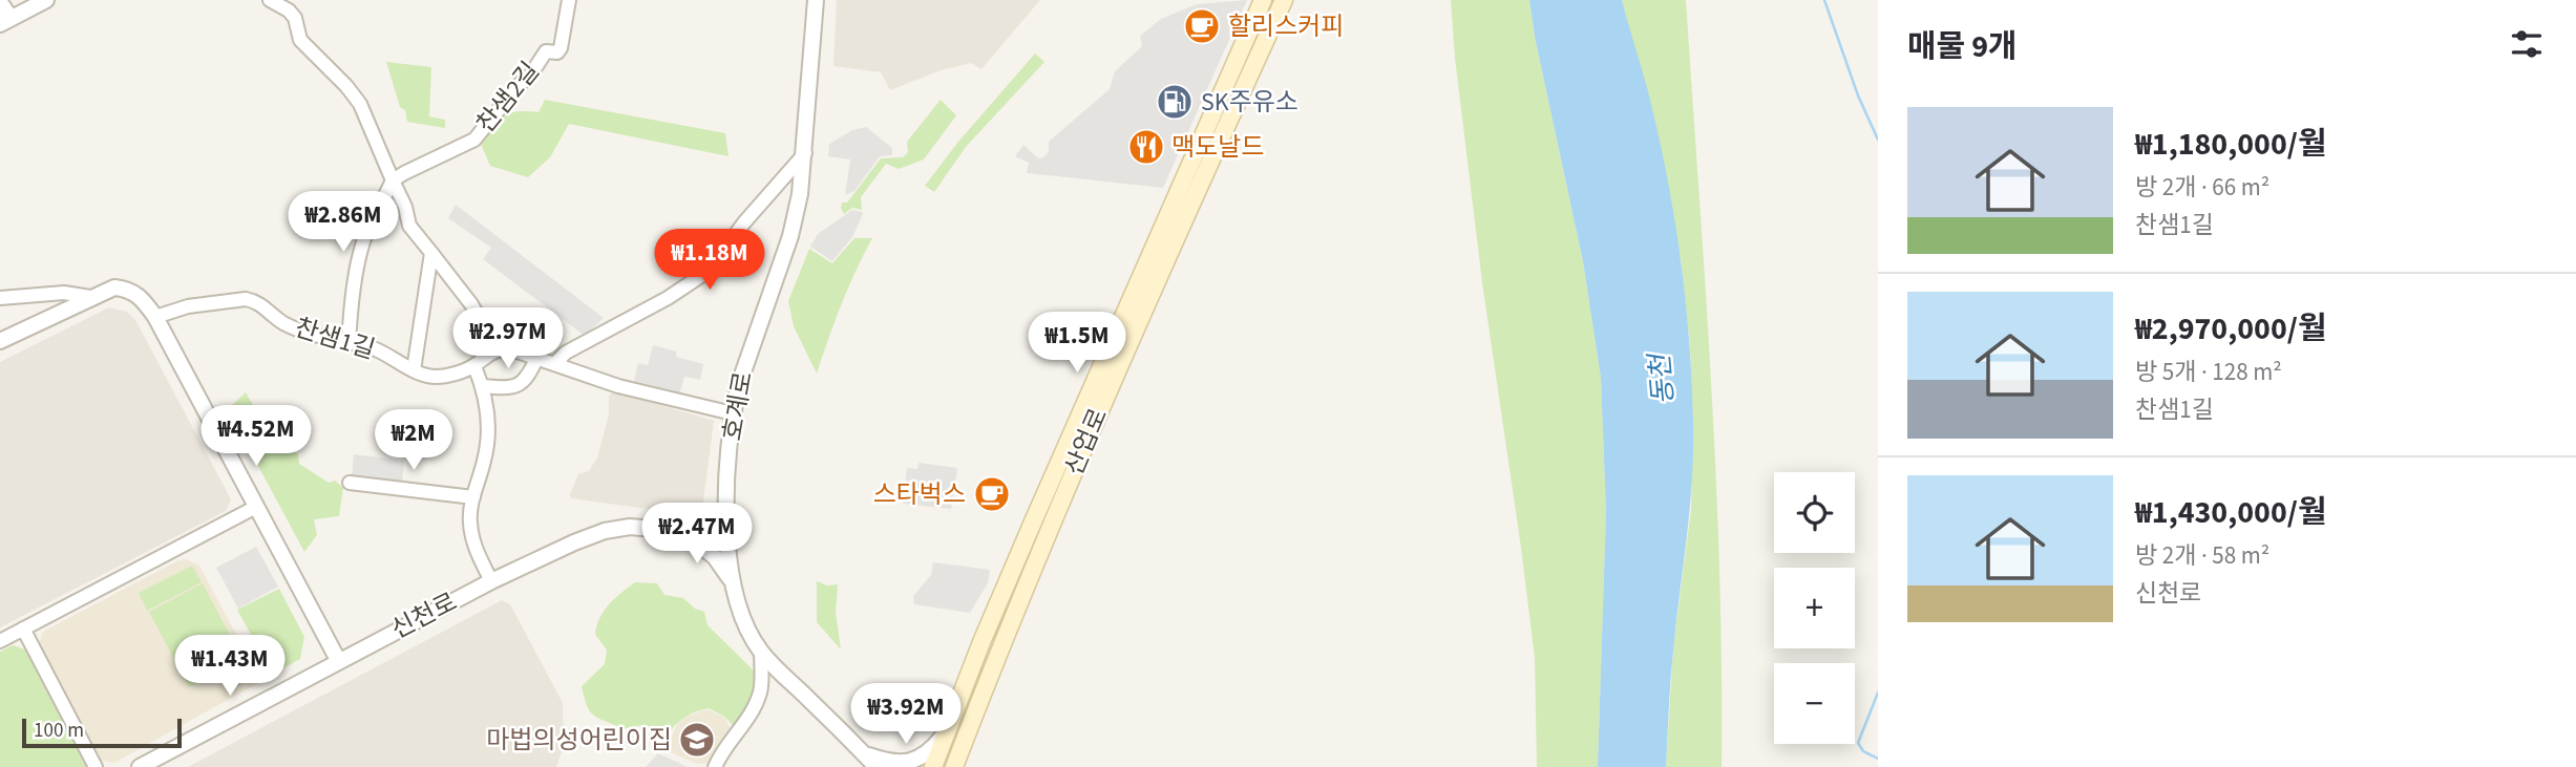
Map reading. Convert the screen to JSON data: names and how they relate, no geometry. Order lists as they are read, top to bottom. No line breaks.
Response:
{"streets":{"main road":["산업로"],"street":["찬샘2길","찬샘1길","호계로","신천로"]},"crossings":[["호계로","신천로"]],"water":["동천"],"places":{"cafe":["할리스커피","스타벅스"],"fuel station":["SK주유소"],"restaurant":["맥도날드"],"school or university":["마법의성어린이집"]},"scale_bar":"100 m","page":{"heading":"매물 9개","list":[{"name":"₩1,180,000/월","note":"방 2개 · 66 m² · 찬샘1길"},{"name":"₩2,970,000/월","note":"방 5개 · 128 m² · 찬샘1길"},{"name":"₩1,430,000/월","note":"방 2개 · 58 m² · 신천로"}],"price":["₩2.86M","₩1.18M","₩2.97M","₩1.5M","₩4.52M","₩2M","₩2.47M","₩1.43M","₩3.92M"],"map_buttons":["+","−"],"scale":"100 m"}}
